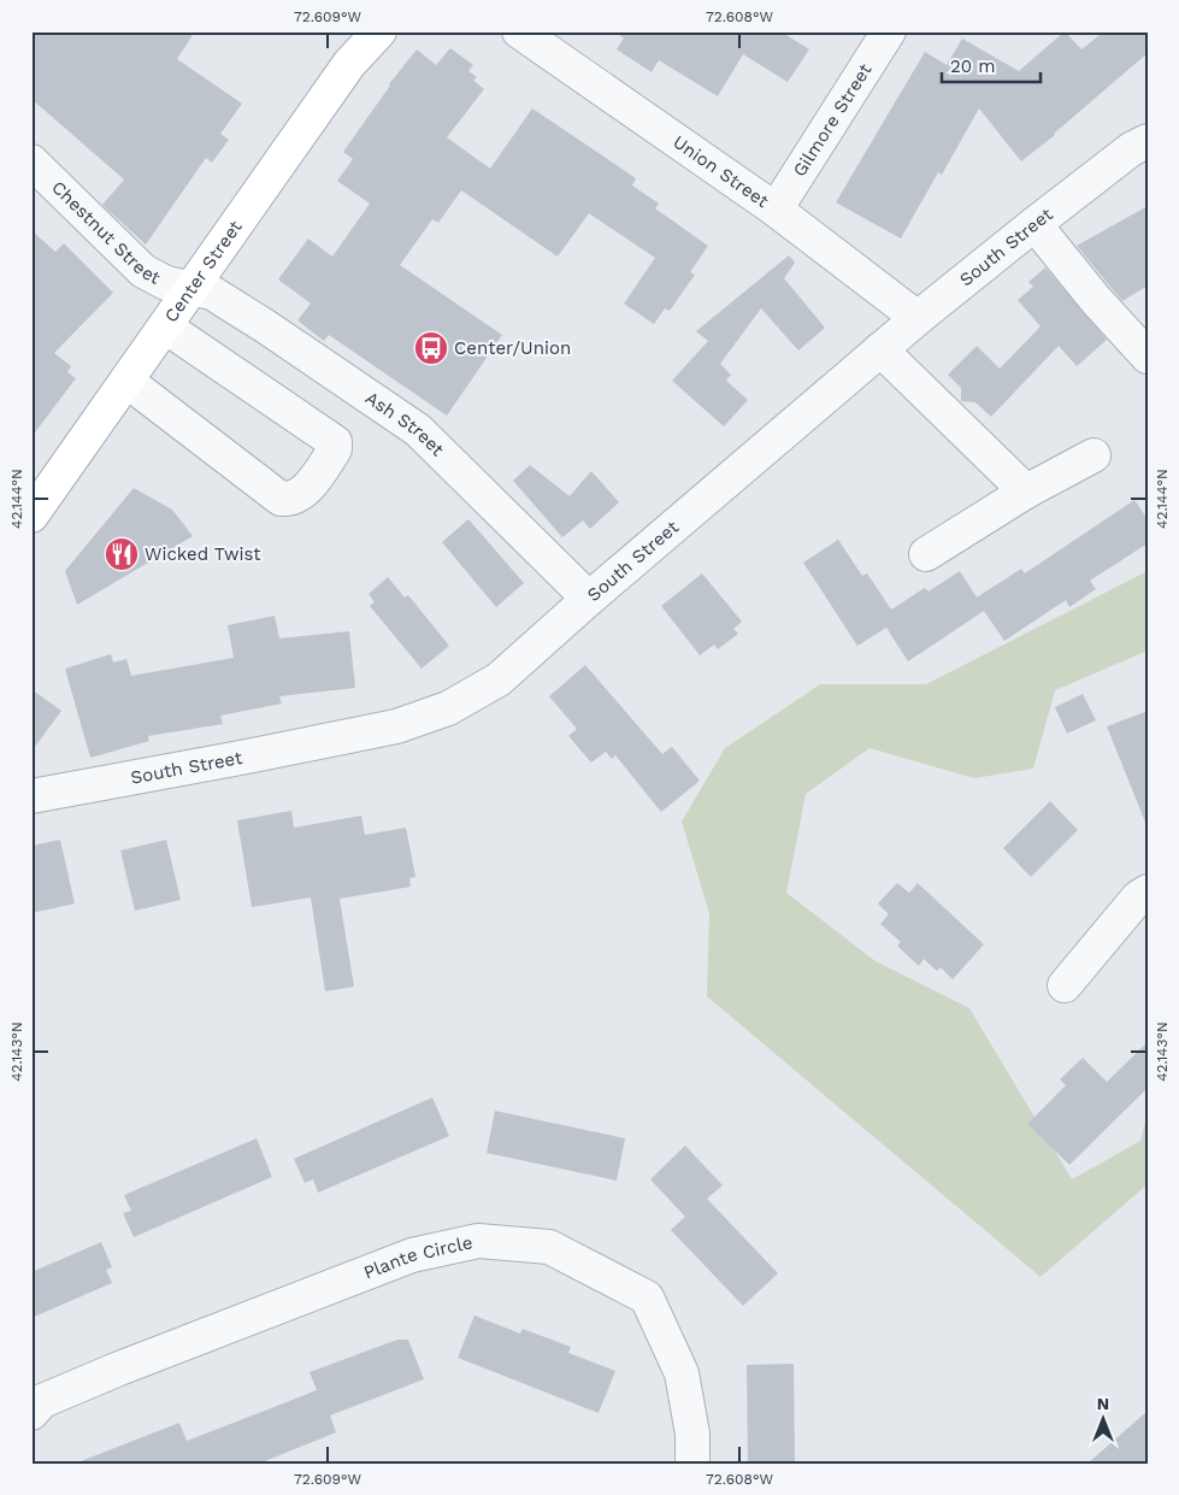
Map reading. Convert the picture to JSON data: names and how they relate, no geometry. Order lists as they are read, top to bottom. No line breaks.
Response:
{"streets":{"main road":["Center Street"],"street":["Gilmore Street","Union Street","Chestnut Street","South Street","Ash Street","Plante Circle"]},"crossings":[["Gilmore Street","Union Street"],["Union Street","South Street"],["Chestnut Street","Center Street"],["Chestnut Street","Ash Street"],["South Street","Ash Street"],["Center Street","Ash Street"]],"places":{"bus stop":["Center/Union"],"restaurant":["Wicked Twist"]},"scale_bar":"20 m","north":"top","coordinates":["72.609°W","72.608°W","42.144°N","42.143°N"]}
